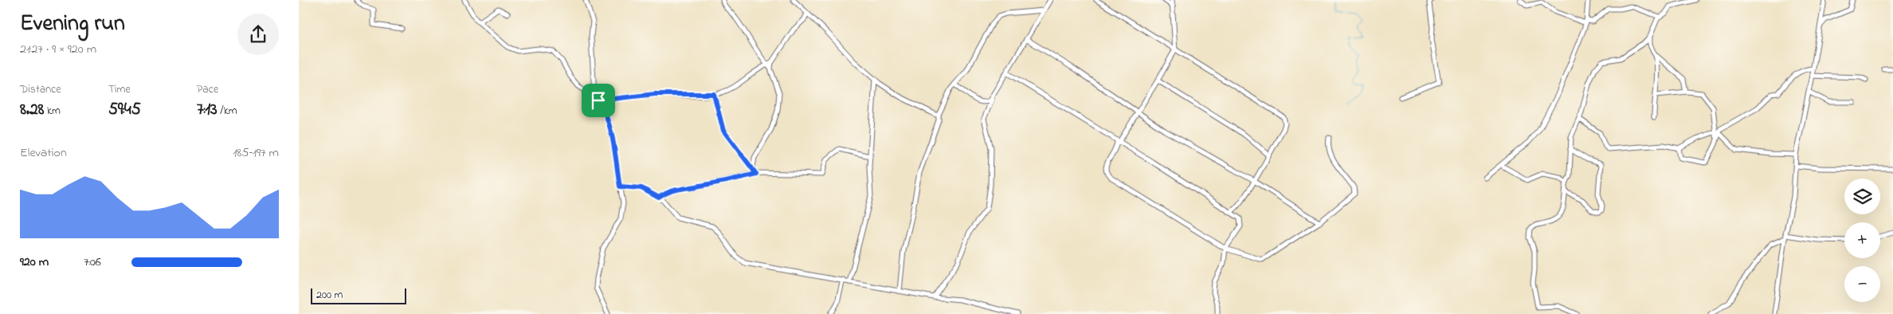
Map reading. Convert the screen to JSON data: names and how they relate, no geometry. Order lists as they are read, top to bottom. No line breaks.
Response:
{"scale_bar":"200 m","page":{"heading":["Evening run","21:27 · 9 × 920 m"],"stats":[["Distance","8.28 km"],["Time","59:45"],["Pace","7:13 /km"]],"chart":["Elevation","185–197 m"],"map_buttons":["+","−"],"list":[{"name":"920 m","note":"7:06"}],"scale":"200 m"}}
